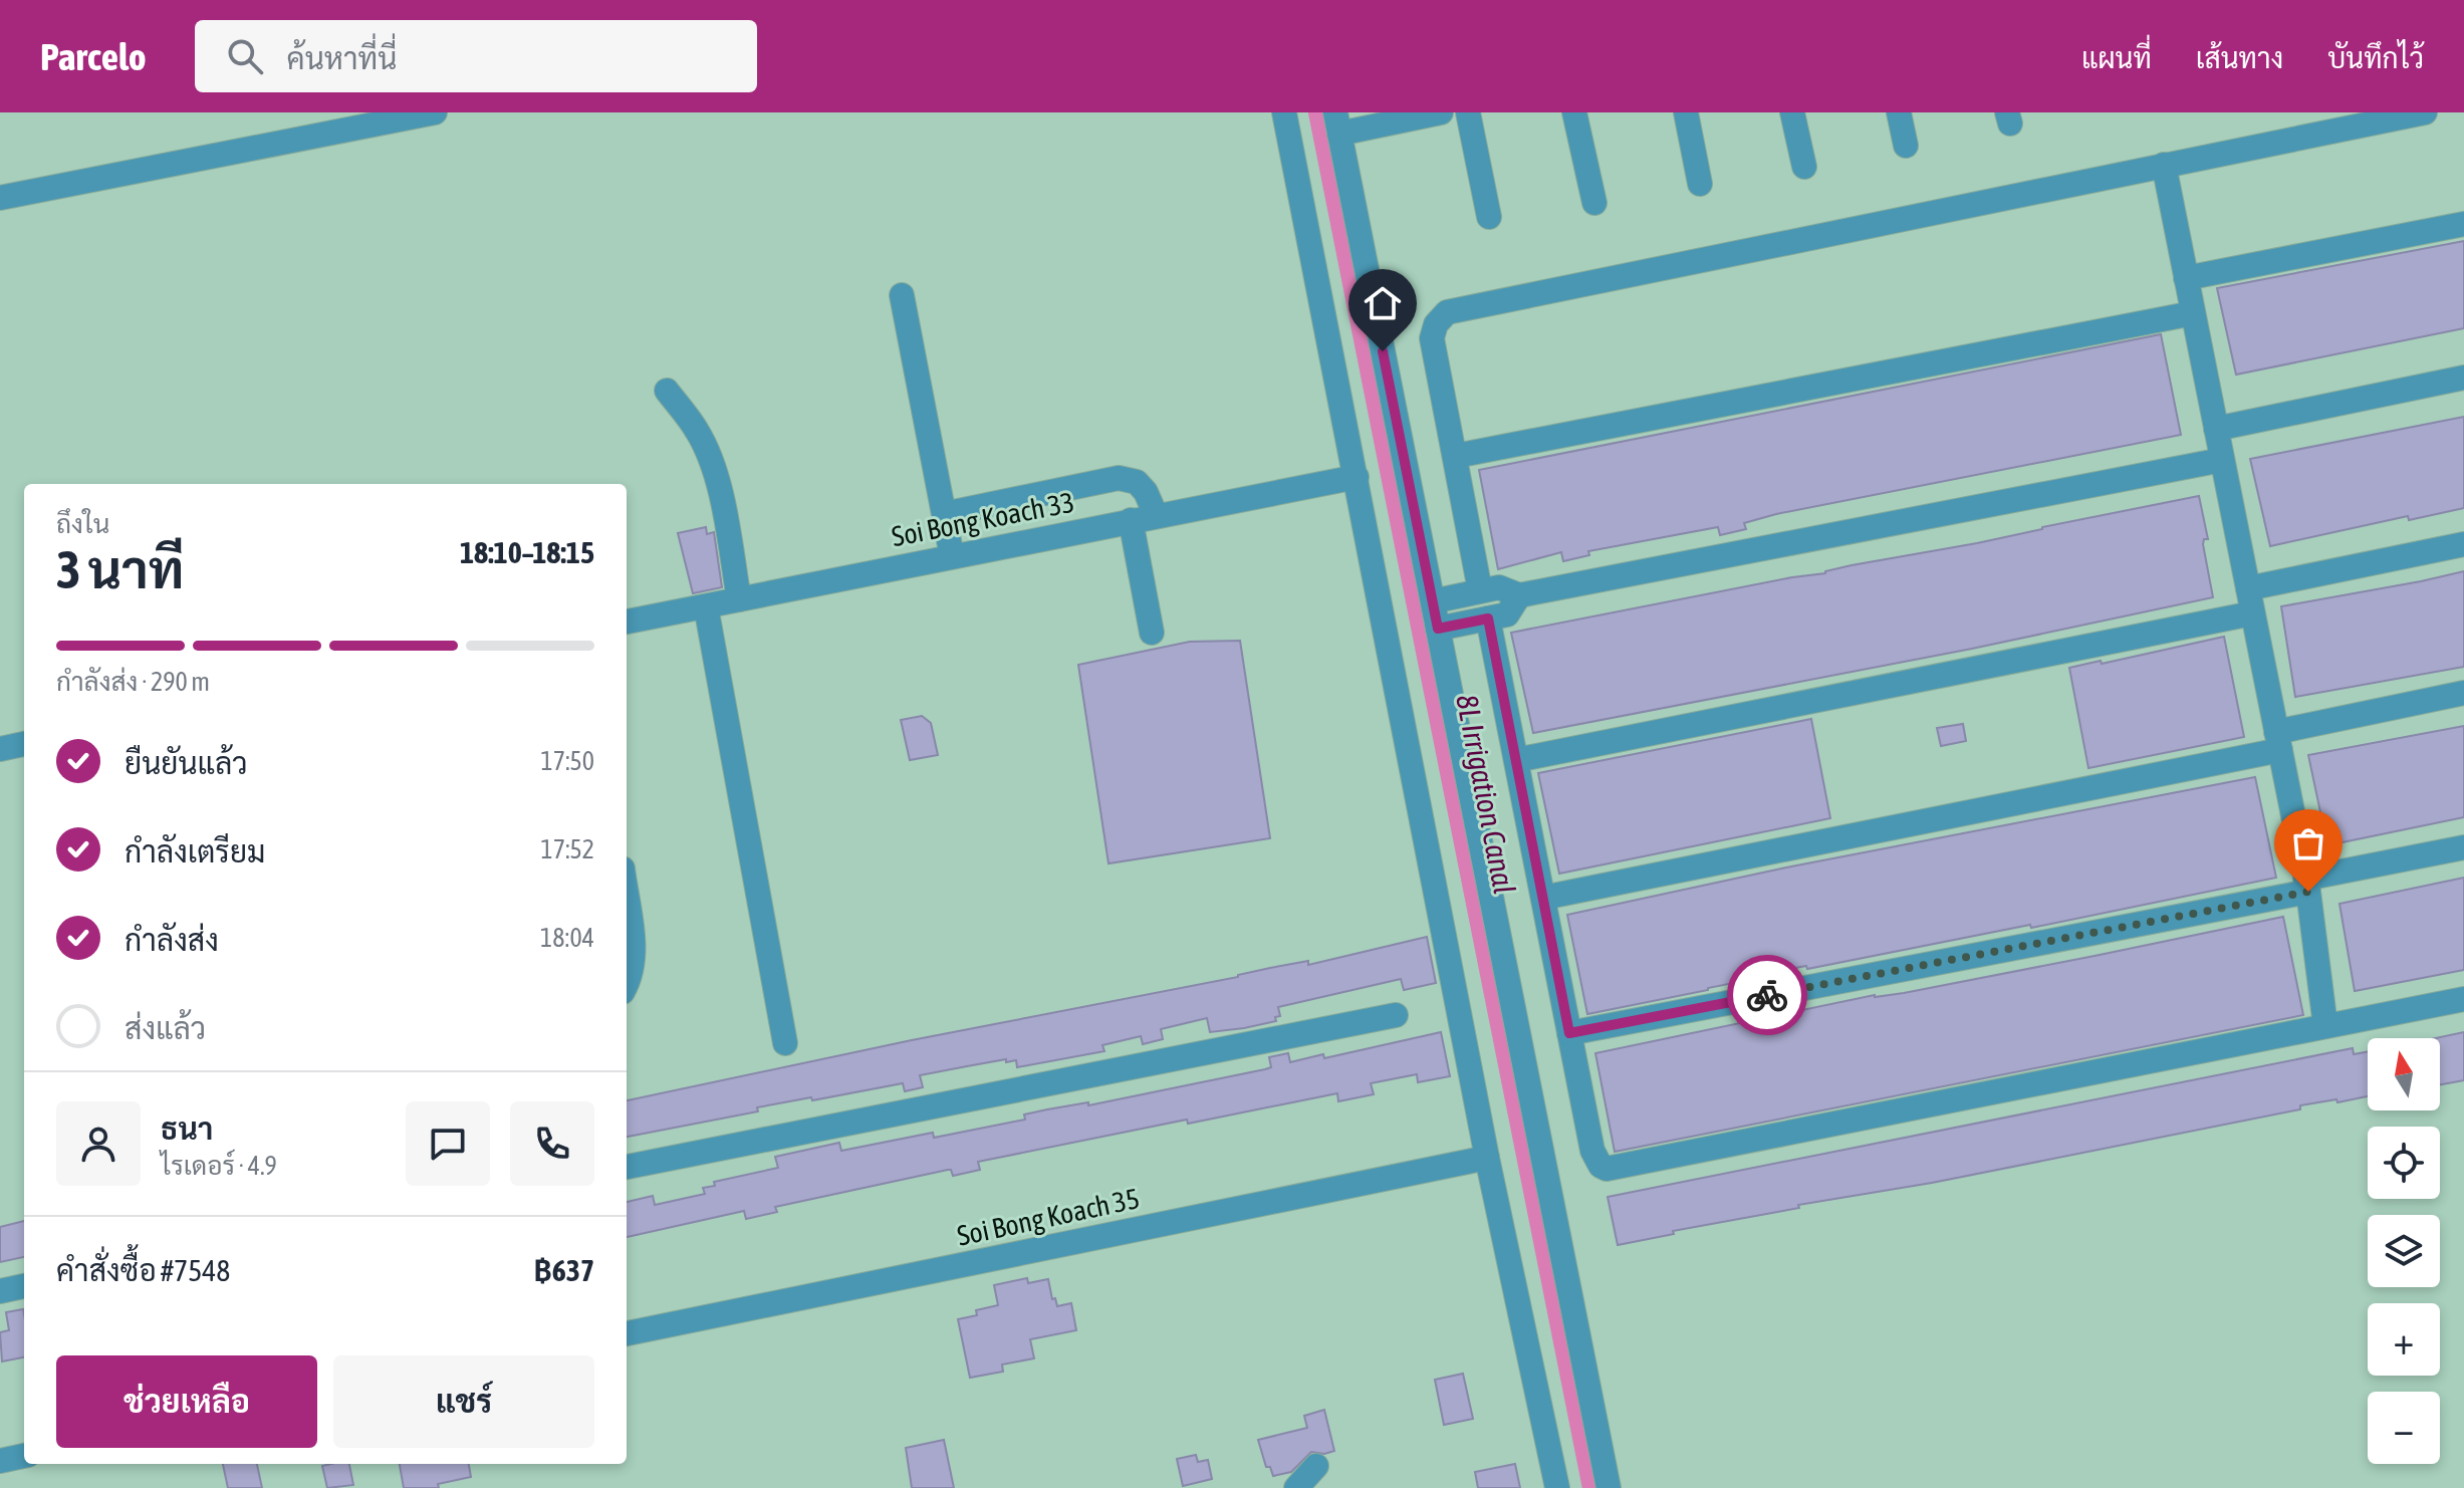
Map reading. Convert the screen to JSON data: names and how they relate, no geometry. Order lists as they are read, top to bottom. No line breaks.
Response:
{"streets":{"street":["Soi Bong Koach 33","Soi Bong Koach 35"]},"water":["8L Irrigation Canal"],"north":"top","page":{"header":"Parcelo","search":"ค้นหาที่นี่","nav":["แผนที่","เส้นทาง","บันทึกไว้"],"heading":["3 นาที","ถึงใน","18:10–18:15"],"panel":["ธนา","ไรเดอร์ · 4.9","คำสั่งซื้อ #7548","฿637"],"bar":"กำลังส่ง · 290 m","list":[["ยืนยันแล้ว","17:50"],["กำลังเตรียม","17:52"],["กำลังส่ง","18:04"],"ส่งแล้ว"],"map_buttons":["+","−"],"buttons":["ช่วยเหลือ","แชร์"]}}
